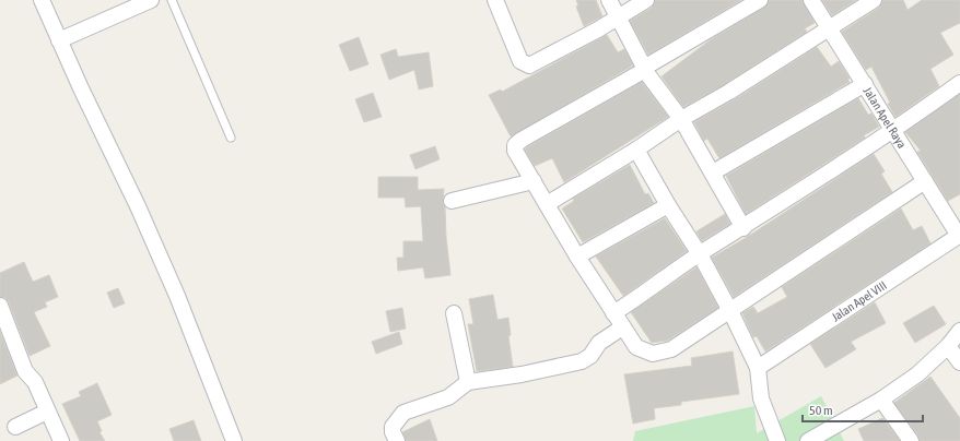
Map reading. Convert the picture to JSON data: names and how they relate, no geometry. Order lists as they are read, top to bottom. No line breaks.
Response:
{"streets":{"street":["Jalan Apel Raya","Jalan Apel VIII"]},"crossings":[["Jalan Apel Raya","Jalan Apel VIII"]],"scale_bar":"50 m"}
